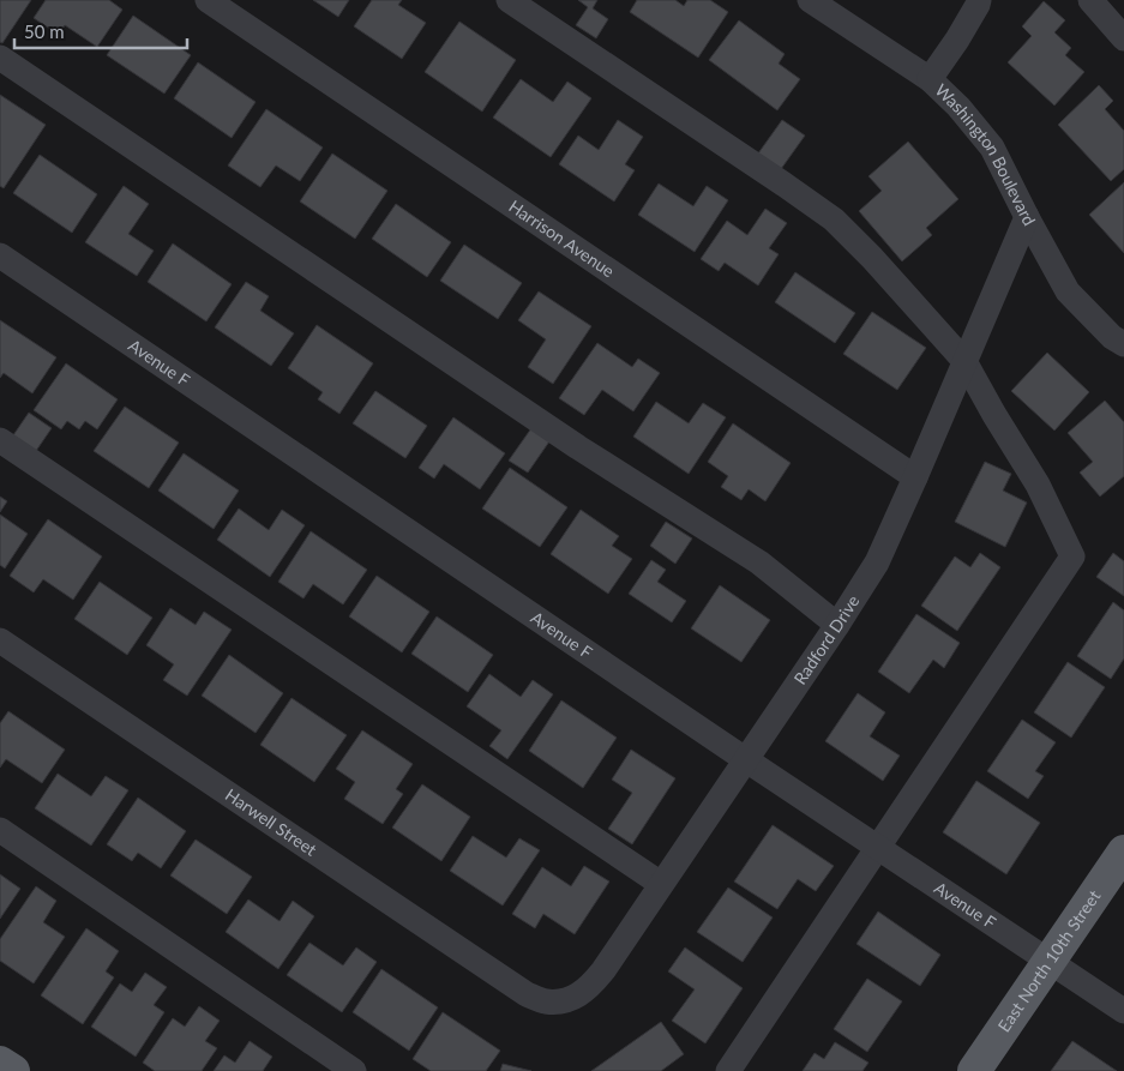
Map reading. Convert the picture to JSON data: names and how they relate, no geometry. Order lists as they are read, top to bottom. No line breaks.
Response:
{"streets":{"main road":["East North 10th Street"],"street":["Washington Boulevard","Harrison Avenue","Avenue F","Radford Drive","Harwell Street"]},"crossings":[["Washington Boulevard","Radford Drive"],["Harrison Avenue","Radford Drive"],["Avenue F","Radford Drive"],["Avenue F","East North 10th Street"],["Radford Drive","Harwell Street"]],"scale_bar":"50 m"}
